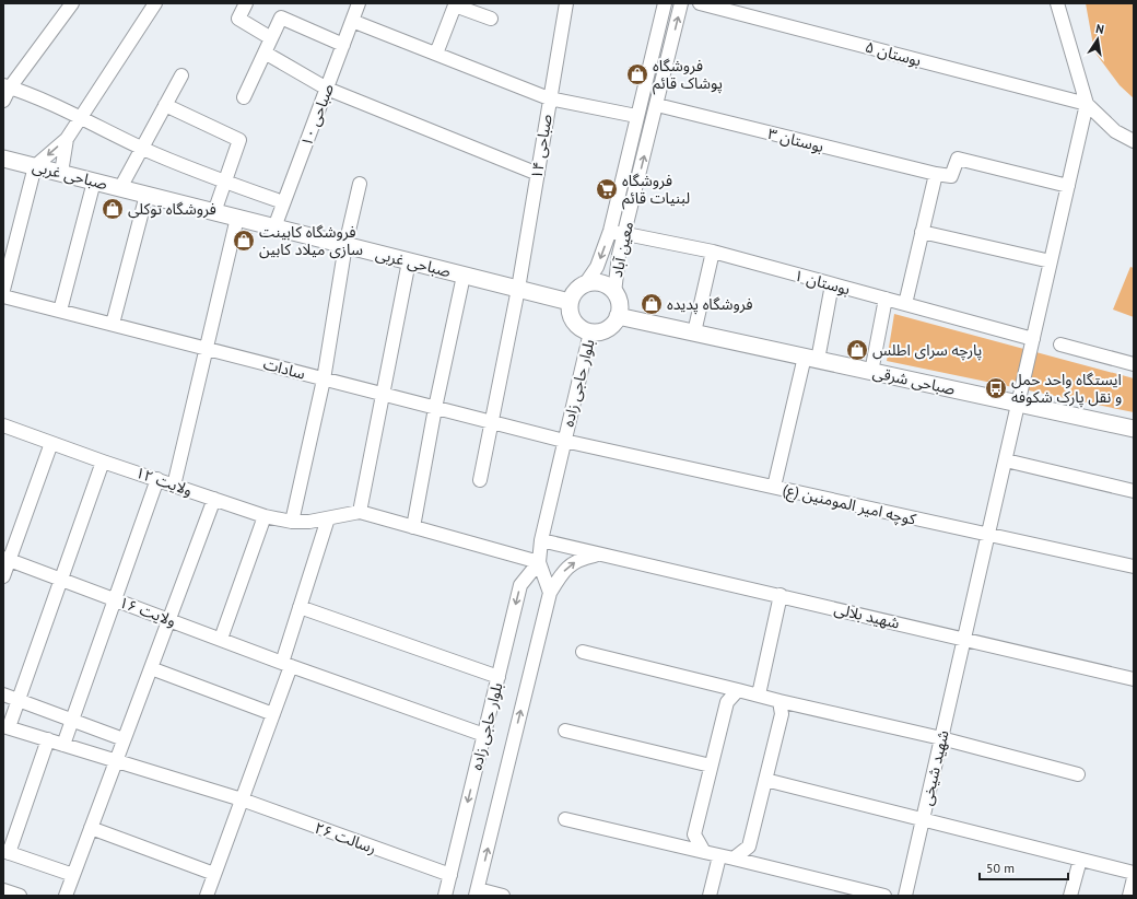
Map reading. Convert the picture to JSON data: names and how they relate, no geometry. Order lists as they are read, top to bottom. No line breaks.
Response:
{"streets":{"main road":["صباحی غربی","صباحی شرقی"],"street":["بوستان ۵","صباحی ۱۰","بوستان ۳","صباحی ۱۴","معین آباد","بوستان ۱","سادات","بلوار حاجی زاده","ولایت ۱۲","کوچه امیر المومنین (ع)","ولایت ۱۶","شهید بلالی","شهید شیخی","رسالت ۲۶"]},"crossings":[["بوستان ۵","شهید شیخی"],["صباحی ۱۰","صباحی غربی"],["بوستان ۳","معین آباد"],["صباحی ۱۴","صباحی غربی"],["صباحی ۱۴","سادات"],["صباحی غربی","معین آباد"],["صباحی غربی","صباحی شرقی"],["صباحی غربی","بلوار حاجی زاده"],["معین آباد","بوستان ۱"],["معین آباد","صباحی شرقی"],["معین آباد","بلوار حاجی زاده"],["بوستان ۱","شهید شیخی"],["سادات","بلوار حاجی زاده"],["سادات","کوچه امیر المومنین (ع)"],["صباحی شرقی","بلوار حاجی زاده"],["صباحی شرقی","شهید شیخی"],["بلوار حاجی زاده","کوچه امیر المومنین (ع)"],["بلوار حاجی زاده","ولایت ۱۶"],["بلوار حاجی زاده","شهید بلالی"],["بلوار حاجی زاده","رسالت ۲۶"],["کوچه امیر المومنین (ع)","شهید شیخی"],["شهید بلالی","شهید شیخی"]],"places":{"shop":["فروشگاه پوشاک قائم","فروشگاه توکلی","فروشگاه کابینت سازی میلاد کابین","فروشگاه پدیده","پارچه سرای اطلس"],"supermarket":["فروشگاه لبنیات قائم"],"bus stop":["ایستگاه واحد حمل و نقل پارک شکوفه"]},"scale_bar":"50 m","north":"top"}
